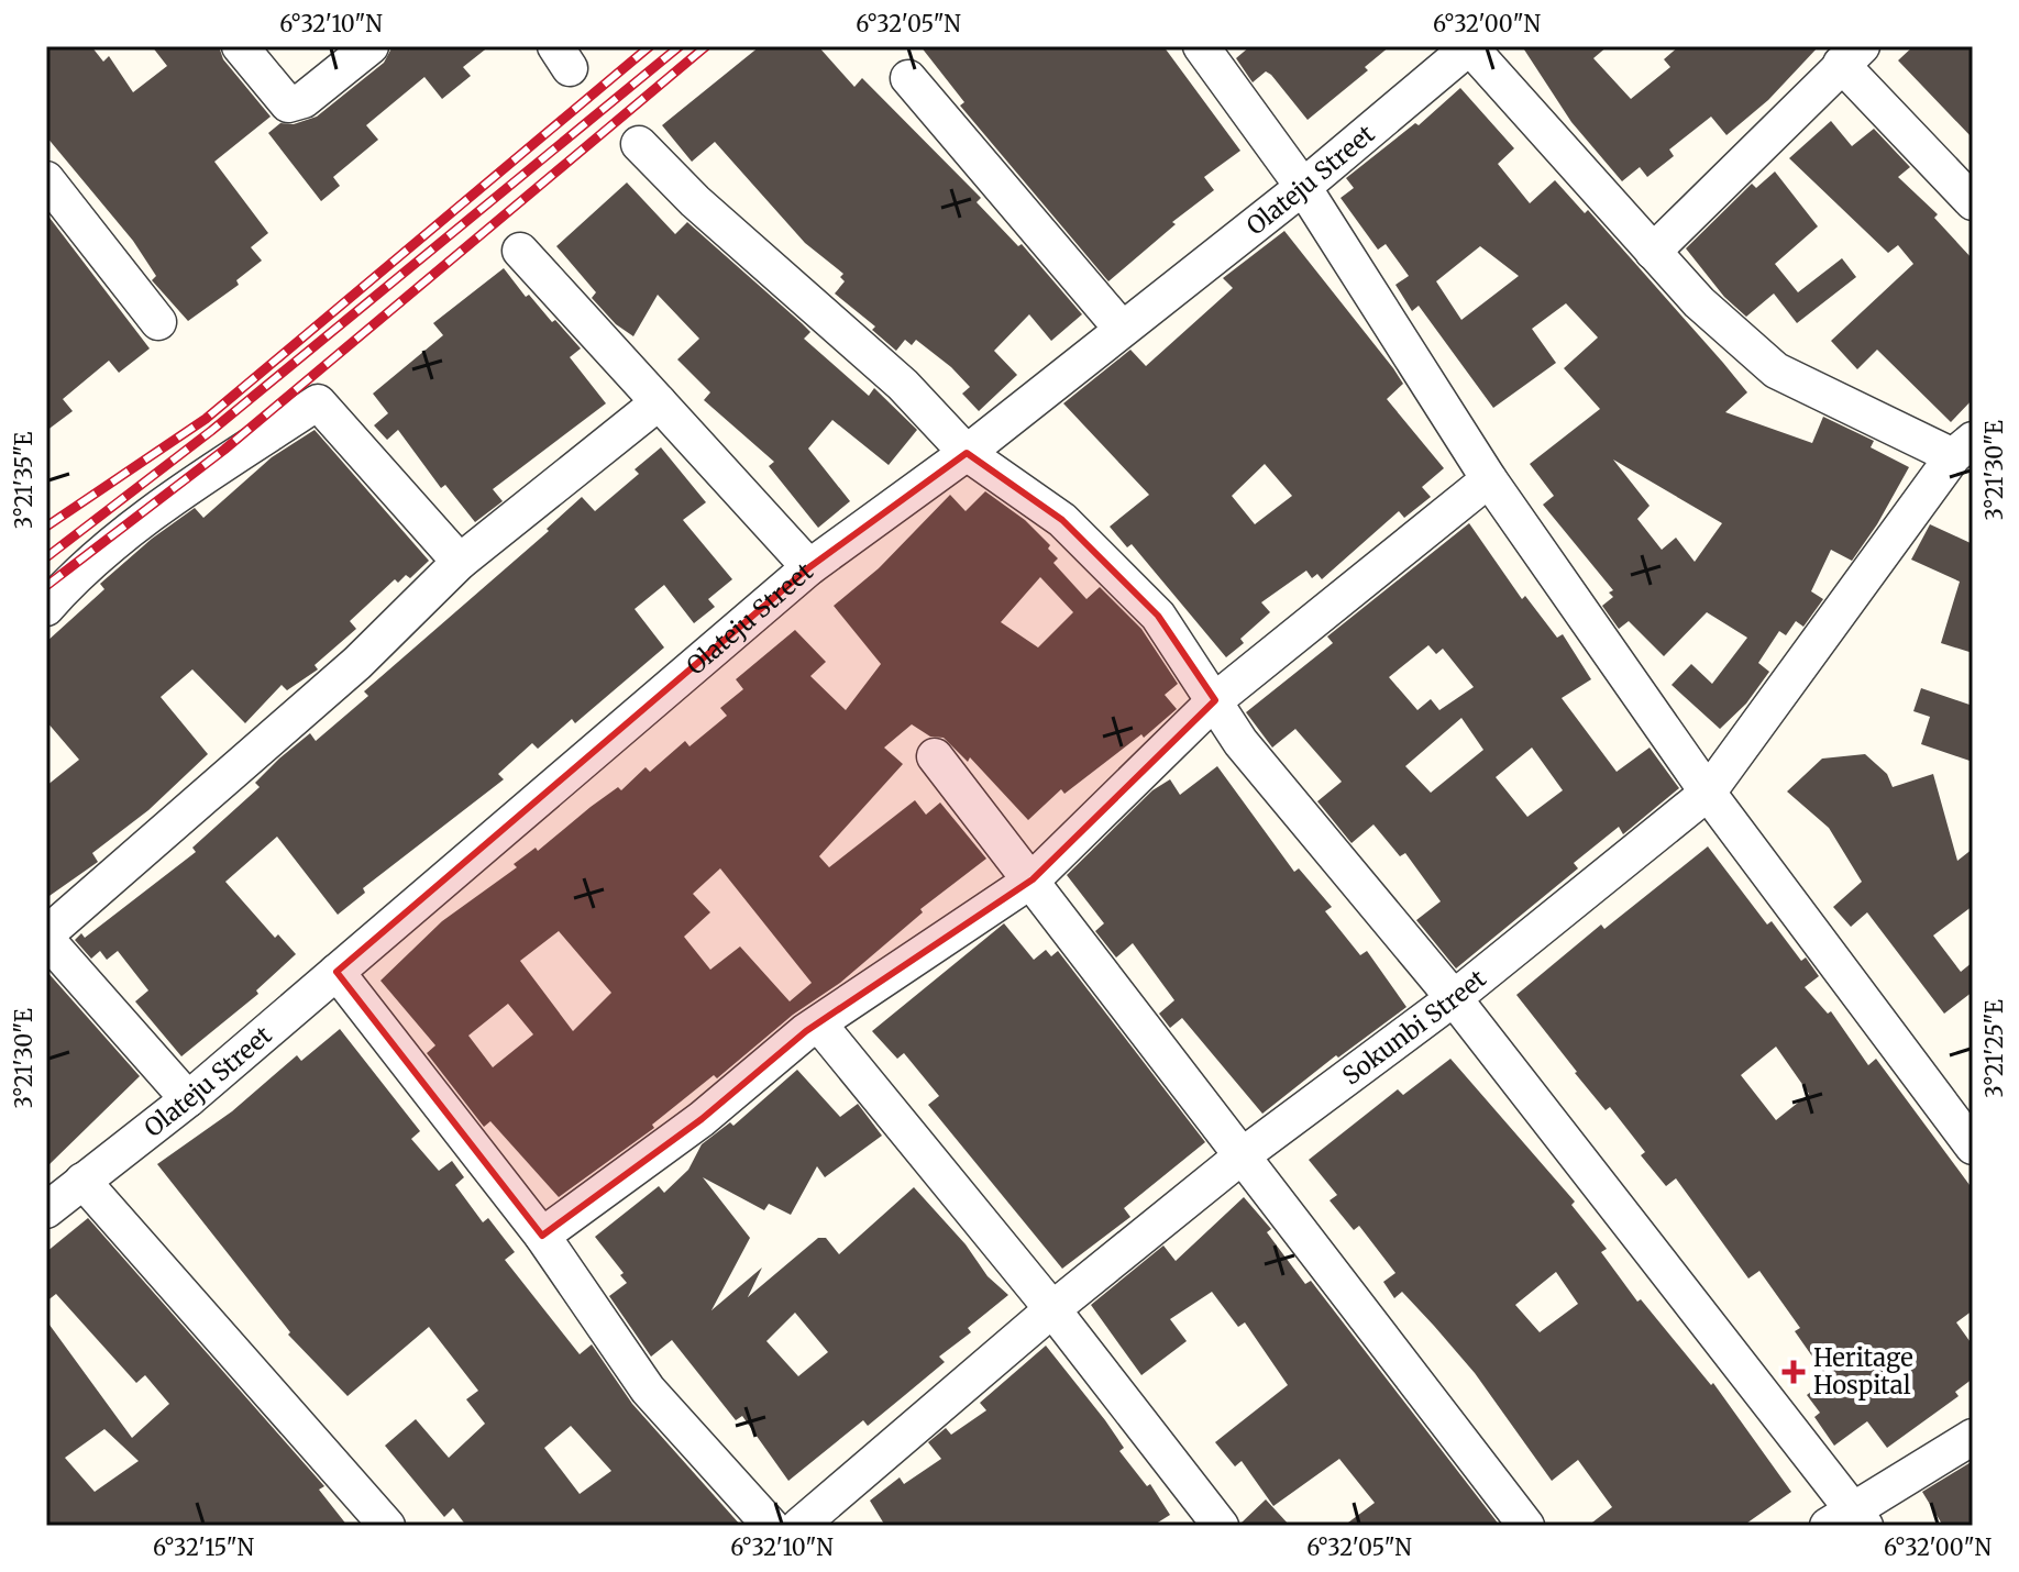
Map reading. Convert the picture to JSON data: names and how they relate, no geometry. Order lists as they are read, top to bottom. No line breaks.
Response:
{"streets":{"street":["Olateju Street","Sokunbi Street"]},"places":{"health":["Heritage Hospital"]},"coordinates":["6°32'10\"N","6°32'05\"N","6°32'00\"N","3°21'30\"E","3°21'35\"E","3°21'25\"E","6°32'15\"N"]}
